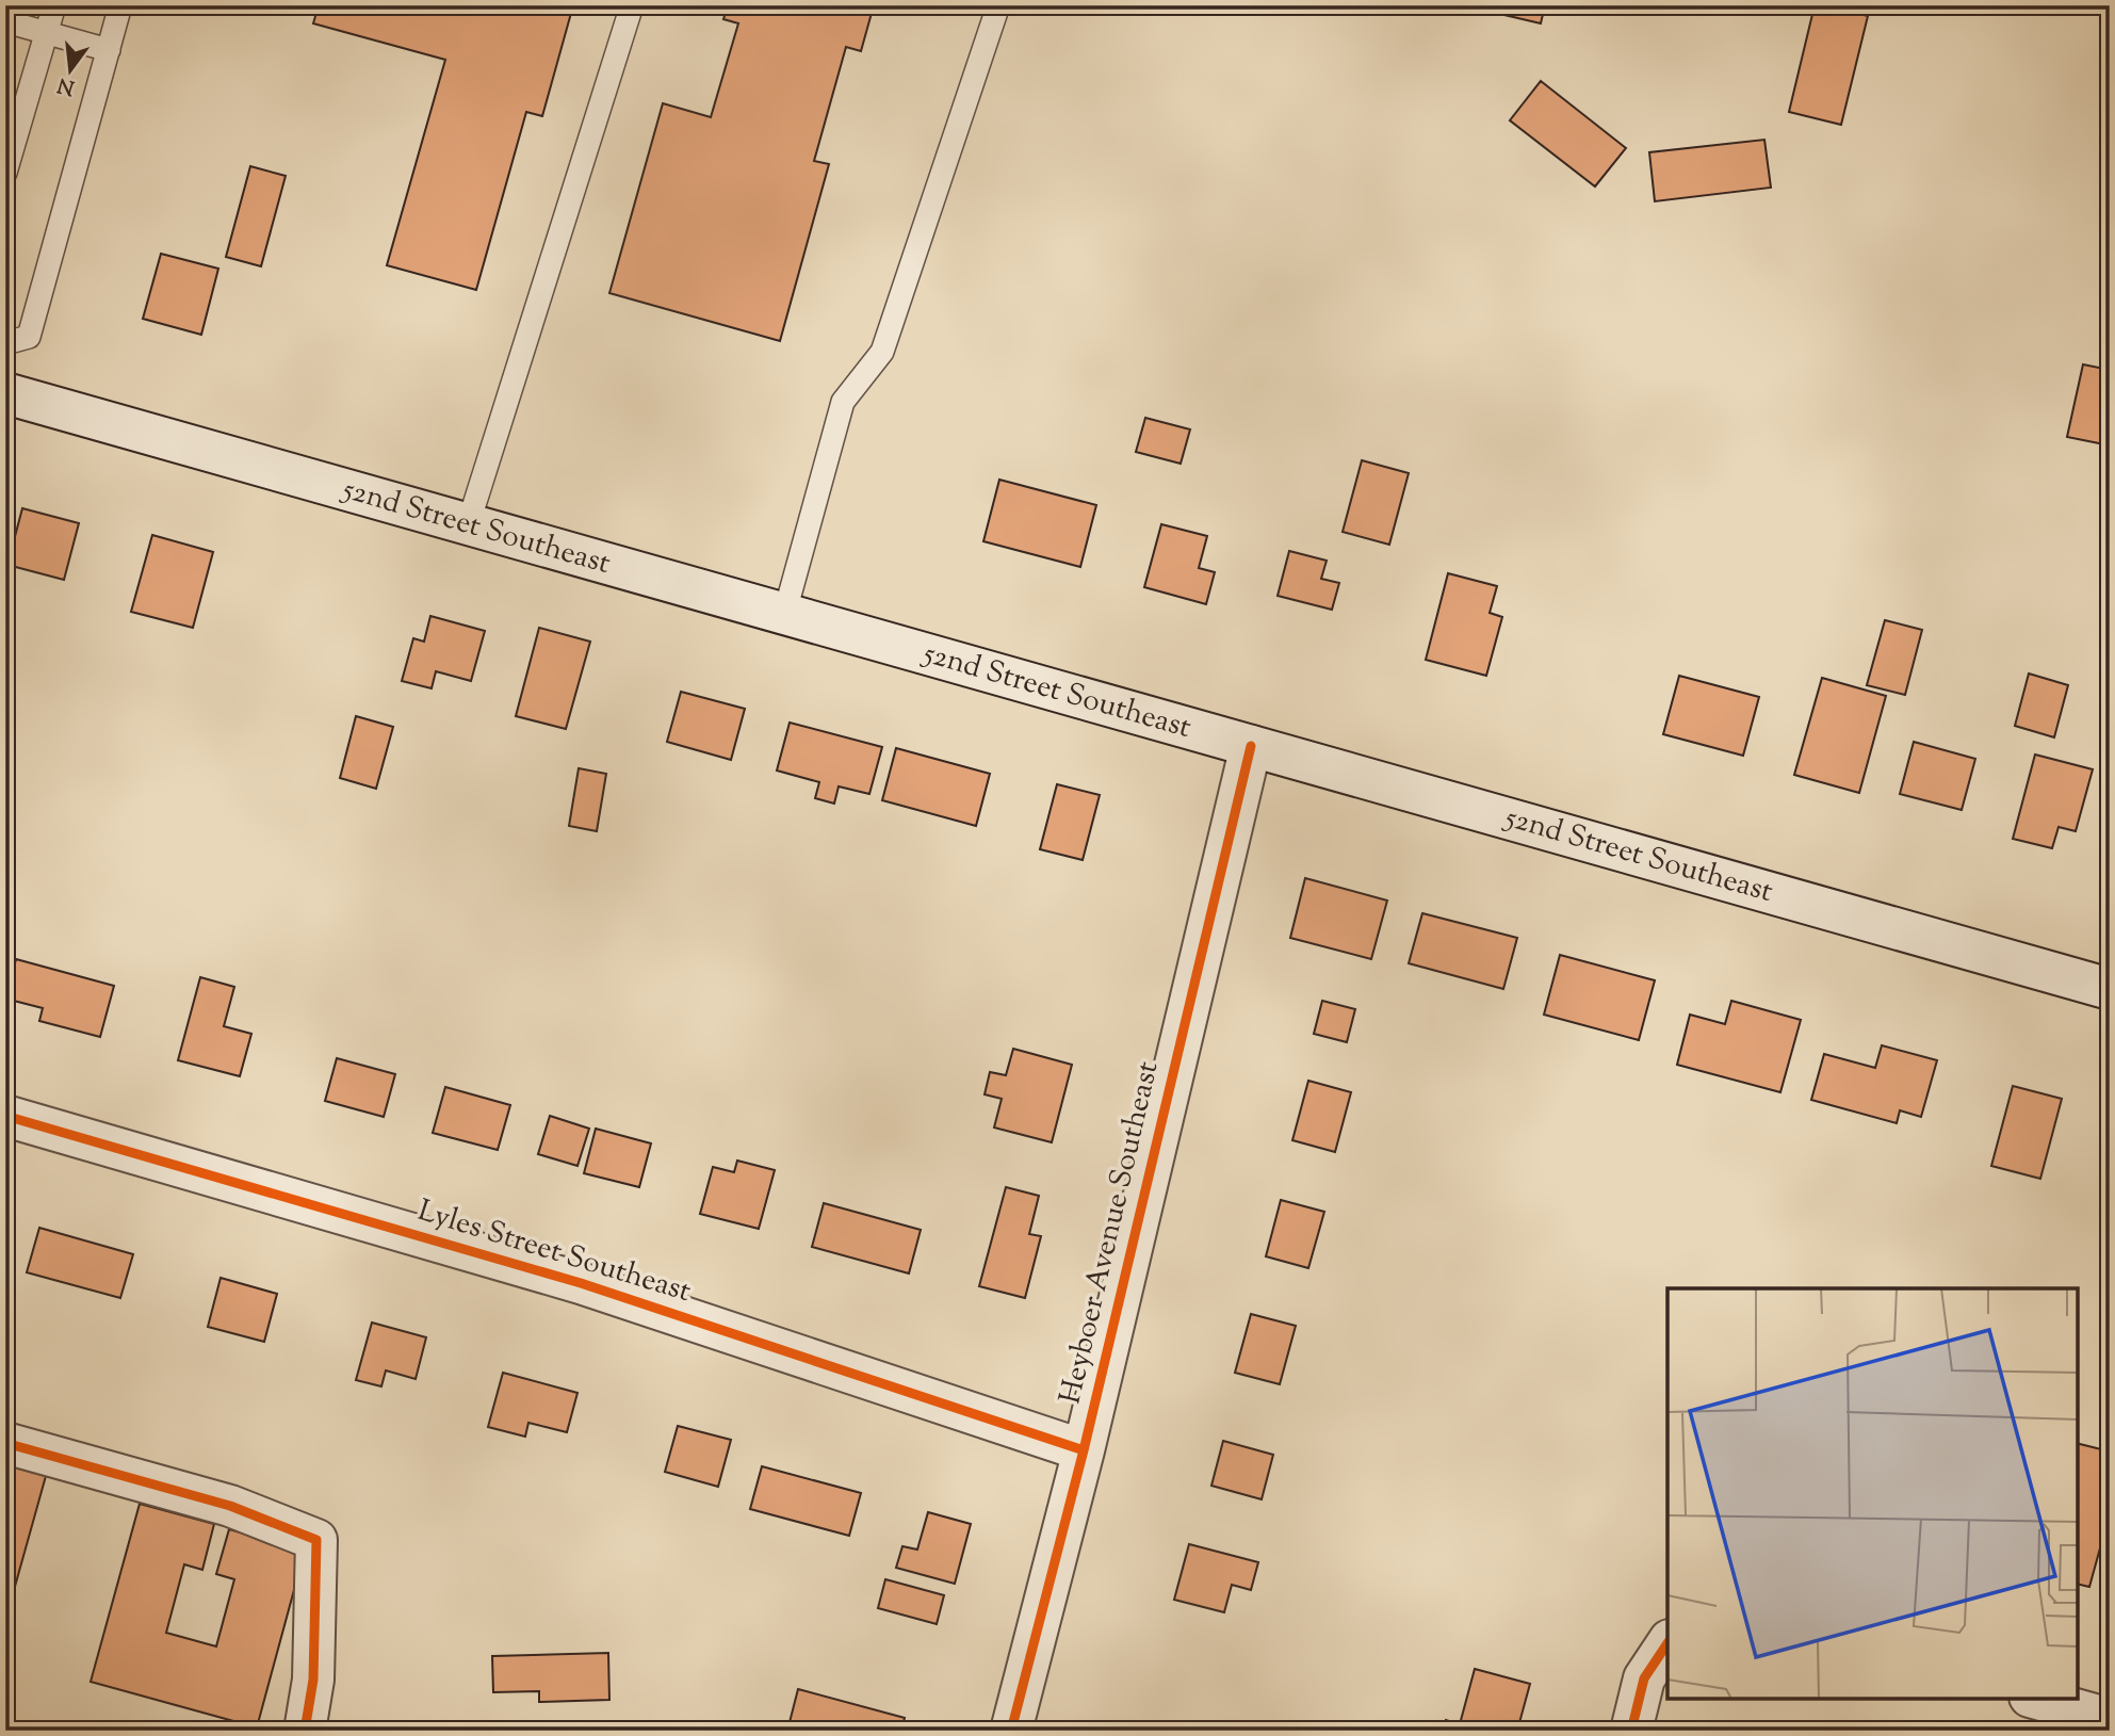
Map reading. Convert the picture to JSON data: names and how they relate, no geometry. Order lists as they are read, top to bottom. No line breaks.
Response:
{"streets":{"street":["52nd Street Southeast","Heyboer Avenue Southeast","Lyles Street Southeast"]},"crossings":[["52nd Street Southeast","Heyboer Avenue Southeast"],["Heyboer Avenue Southeast","Lyles Street Southeast"]],"north":"bottom"}
